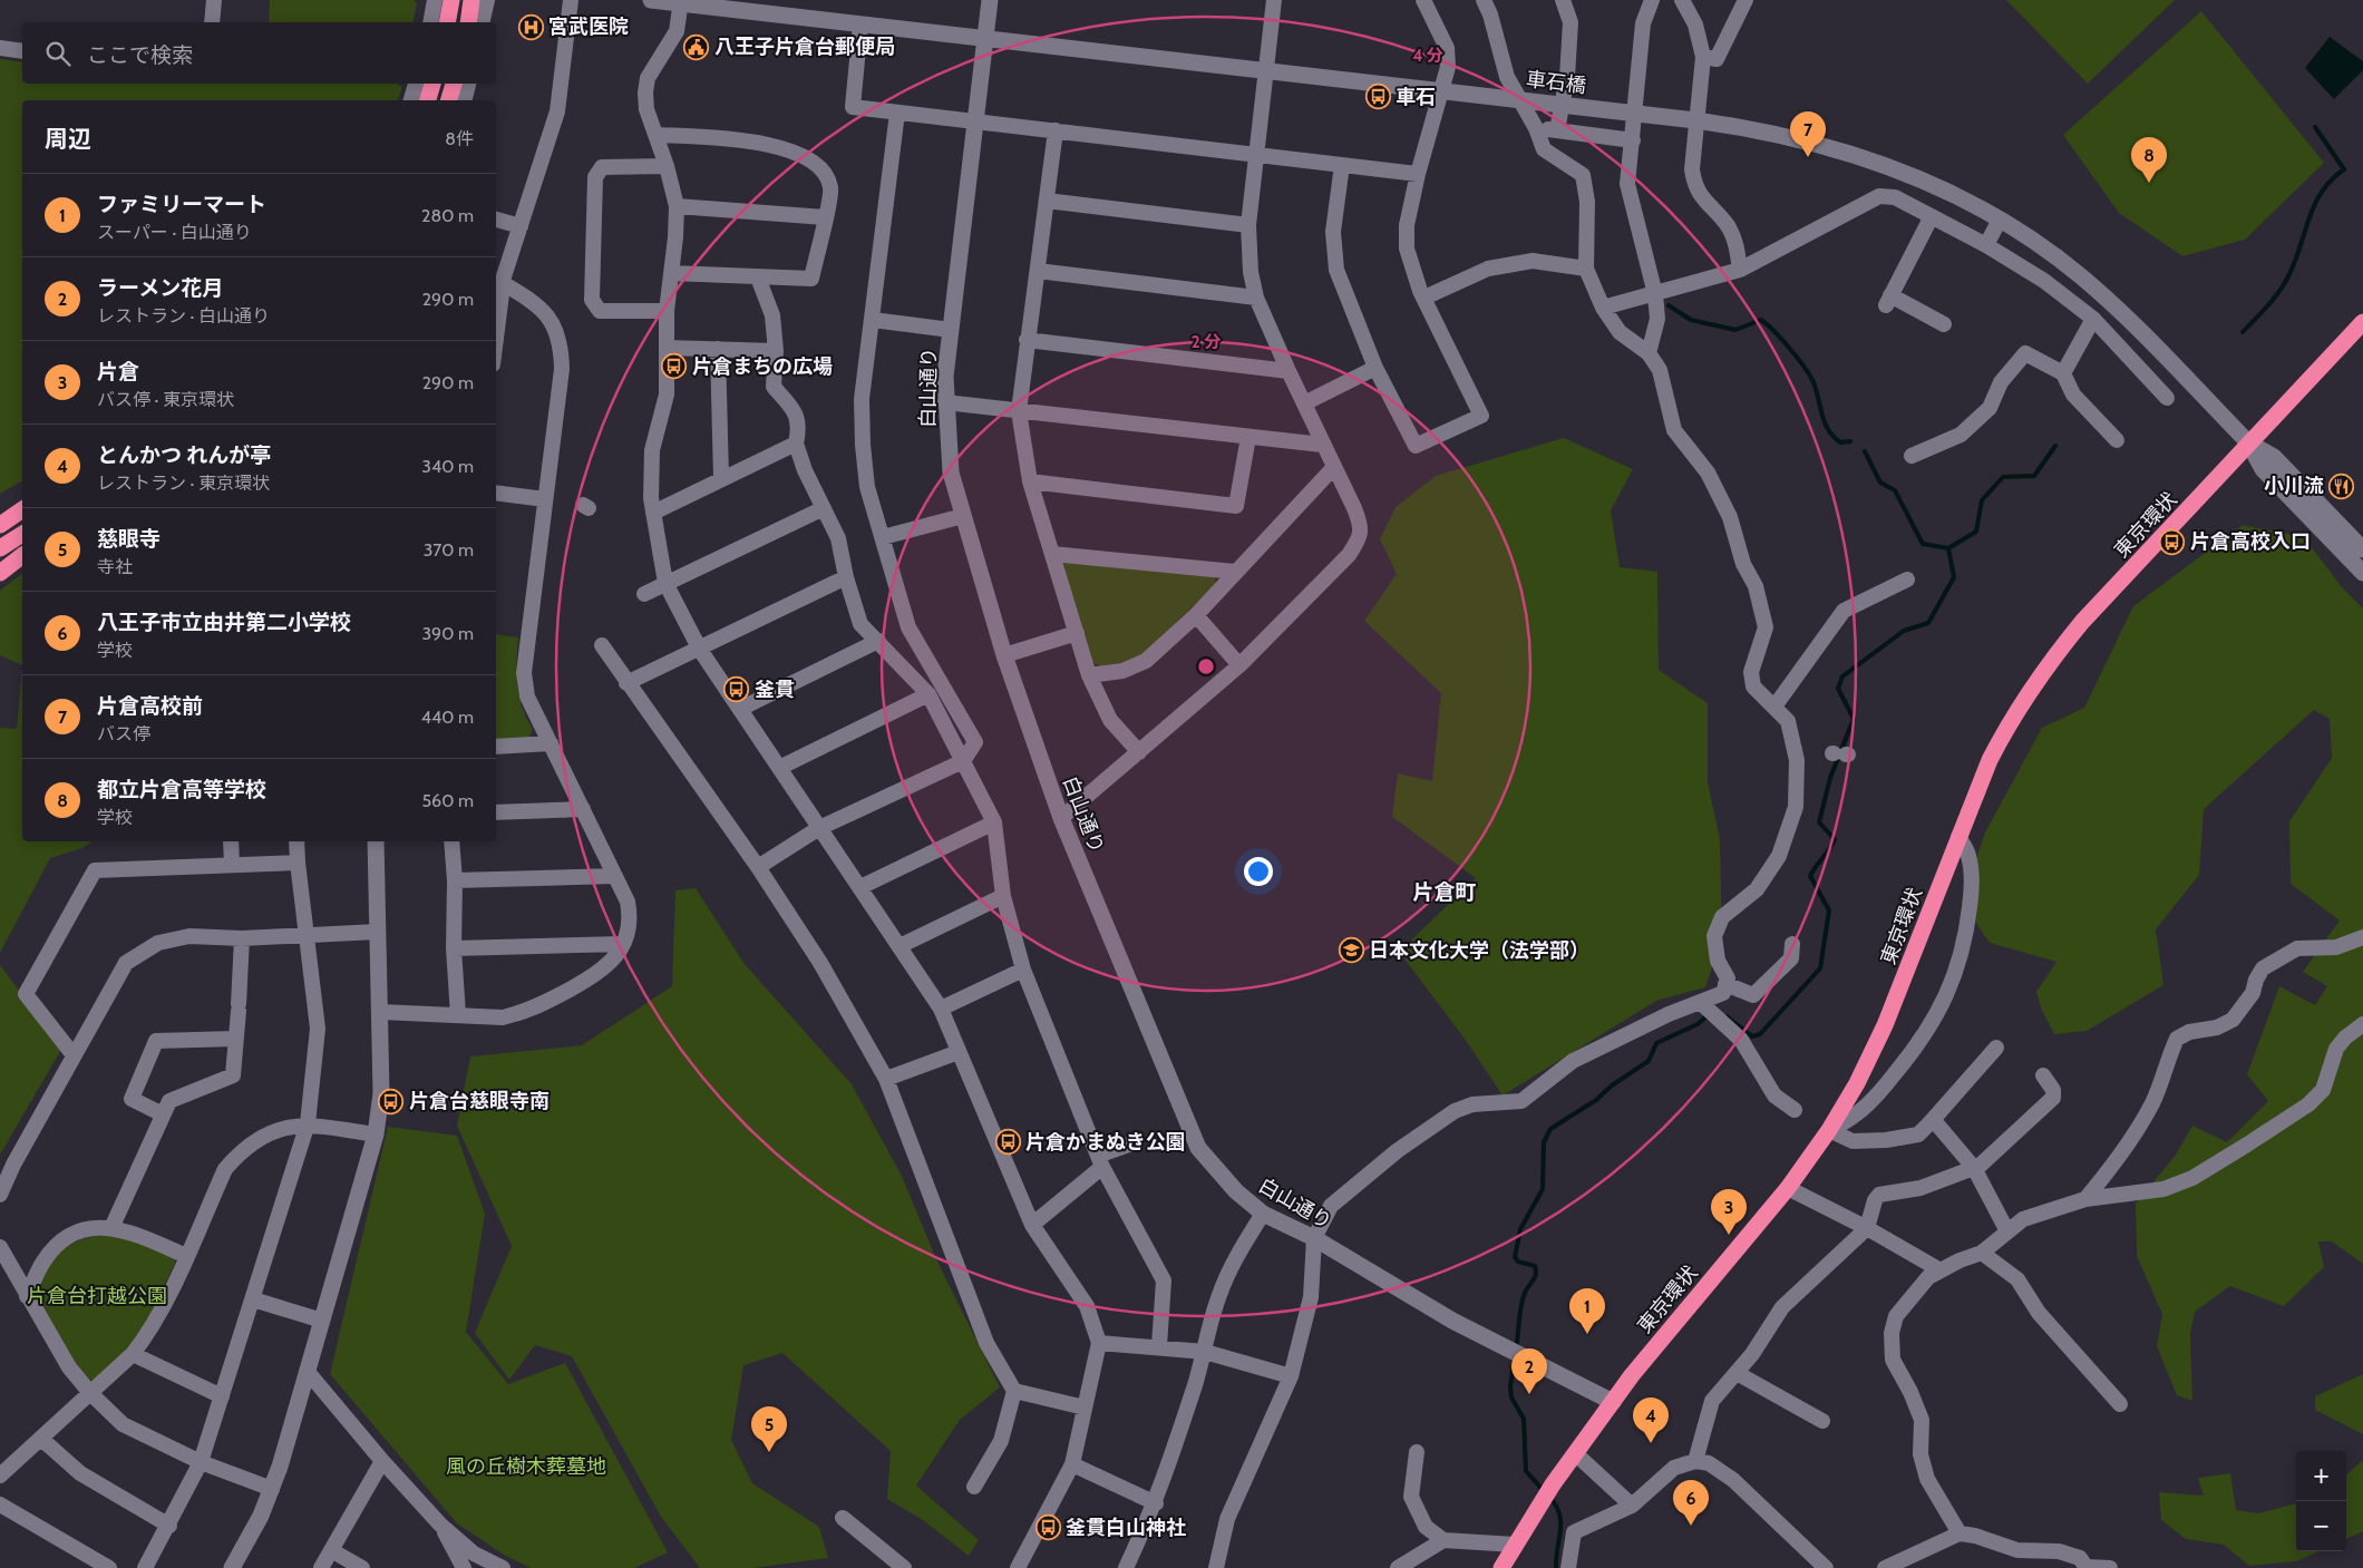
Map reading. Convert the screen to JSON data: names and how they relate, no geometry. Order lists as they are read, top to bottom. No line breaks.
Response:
{"streets":{"highway":["東京環状"],"street":["車石橋","白山通り"]},"crossings":[["車石橋","白山通り"],["車石橋","東京環状"],["白山通り","東京環状"]],"districts":["片倉町"],"parks":["片倉台打越公園","風の丘樹木葬墓地"],"places":{"hospital":["宮武医院"],"public building":["八王子片倉台郵便局"],"bus stop":["車石","片倉まちの広場","片倉高校入口","釜貫","片倉台慈眼寺南","片倉かまぬき公園","釜貫白山神社"],"restaurant":["小川流"],"school or university":["日本文化大学（法学部）"]},"page":{"search":"ここで検索","heading":["周辺","8件"],"pins":["7","8","3","1","2","4","5","6"],"list":[{"mark":"1","name":"ファミリーマート","note":"スーパー · 白山通り","value":"280 m"},{"mark":"2","name":"ラーメン花月","note":"レストラン · 白山通り","value":"290 m"},{"mark":"3","name":"片倉","note":"バス停 · 東京環状","value":"290 m"},{"mark":"4","name":"とんかつ れんが亭","note":"レストラン · 東京環状","value":"340 m"},{"mark":"5","name":"慈眼寺","note":"寺社","value":"370 m"},{"mark":"6","name":"八王子市立由井第二小学校","note":"学校","value":"390 m"},{"mark":"7","name":"片倉高校前","note":"バス停","value":"440 m"},{"mark":"8","name":"都立片倉高等学校","note":"学校","value":"560 m"}],"map_buttons":["+","−"]},"rings":["4 分","2 分"]}
